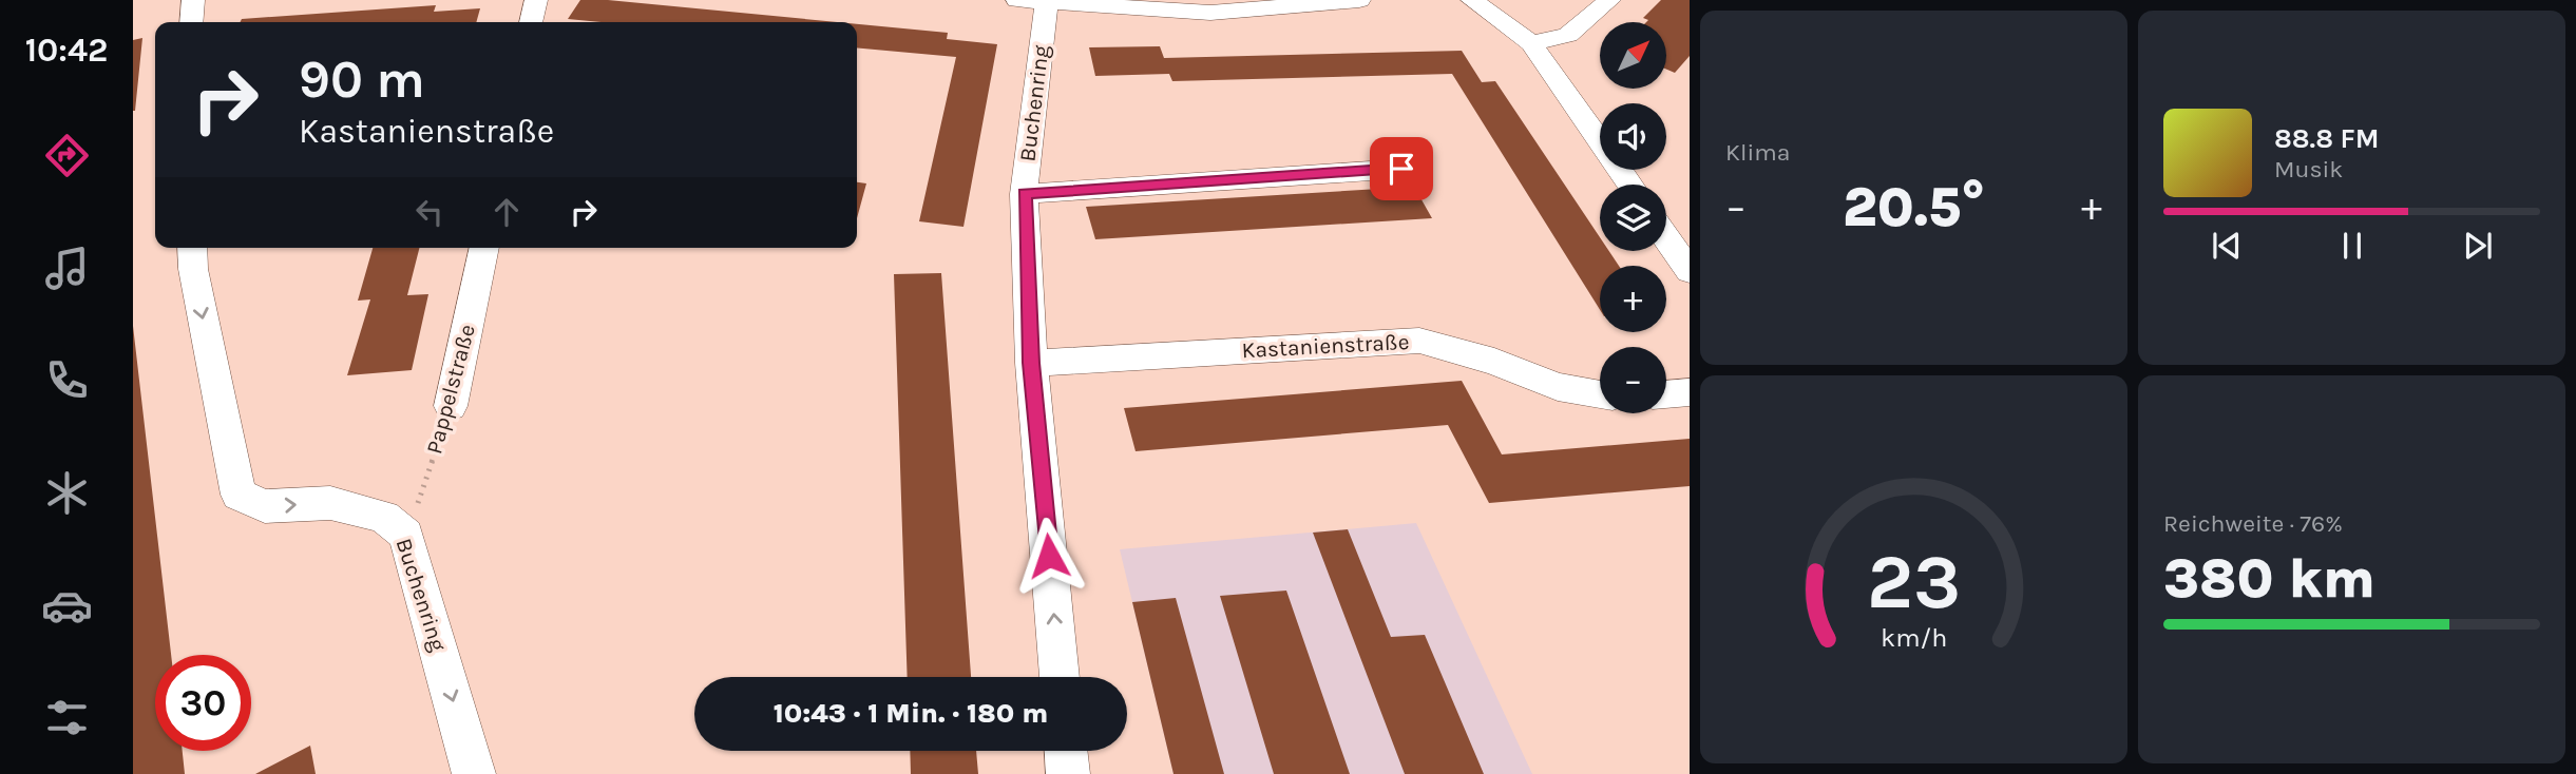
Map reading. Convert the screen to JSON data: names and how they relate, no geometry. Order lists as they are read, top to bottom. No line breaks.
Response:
{"streets":{"street":["Buchenring","Kastanienstraße","Pappelstraße"]},"crossings":[["Buchenring","Kastanienstraße"],["Buchenring","Pappelstraße"]],"north":"top right","page":{"tabs":"10:42","tile":["Klima",["Reichweite · 76%","380 km"]],"map_buttons":["+","−"],"turn":["90 m","Kastanienstraße"],"song":["88.8 FM","Musik"],"heat":["−","20.5°","+"],"limit":"30","trip":"10:43 · 1 Min. · 180 m","gauge":["23","km/h"]}}
